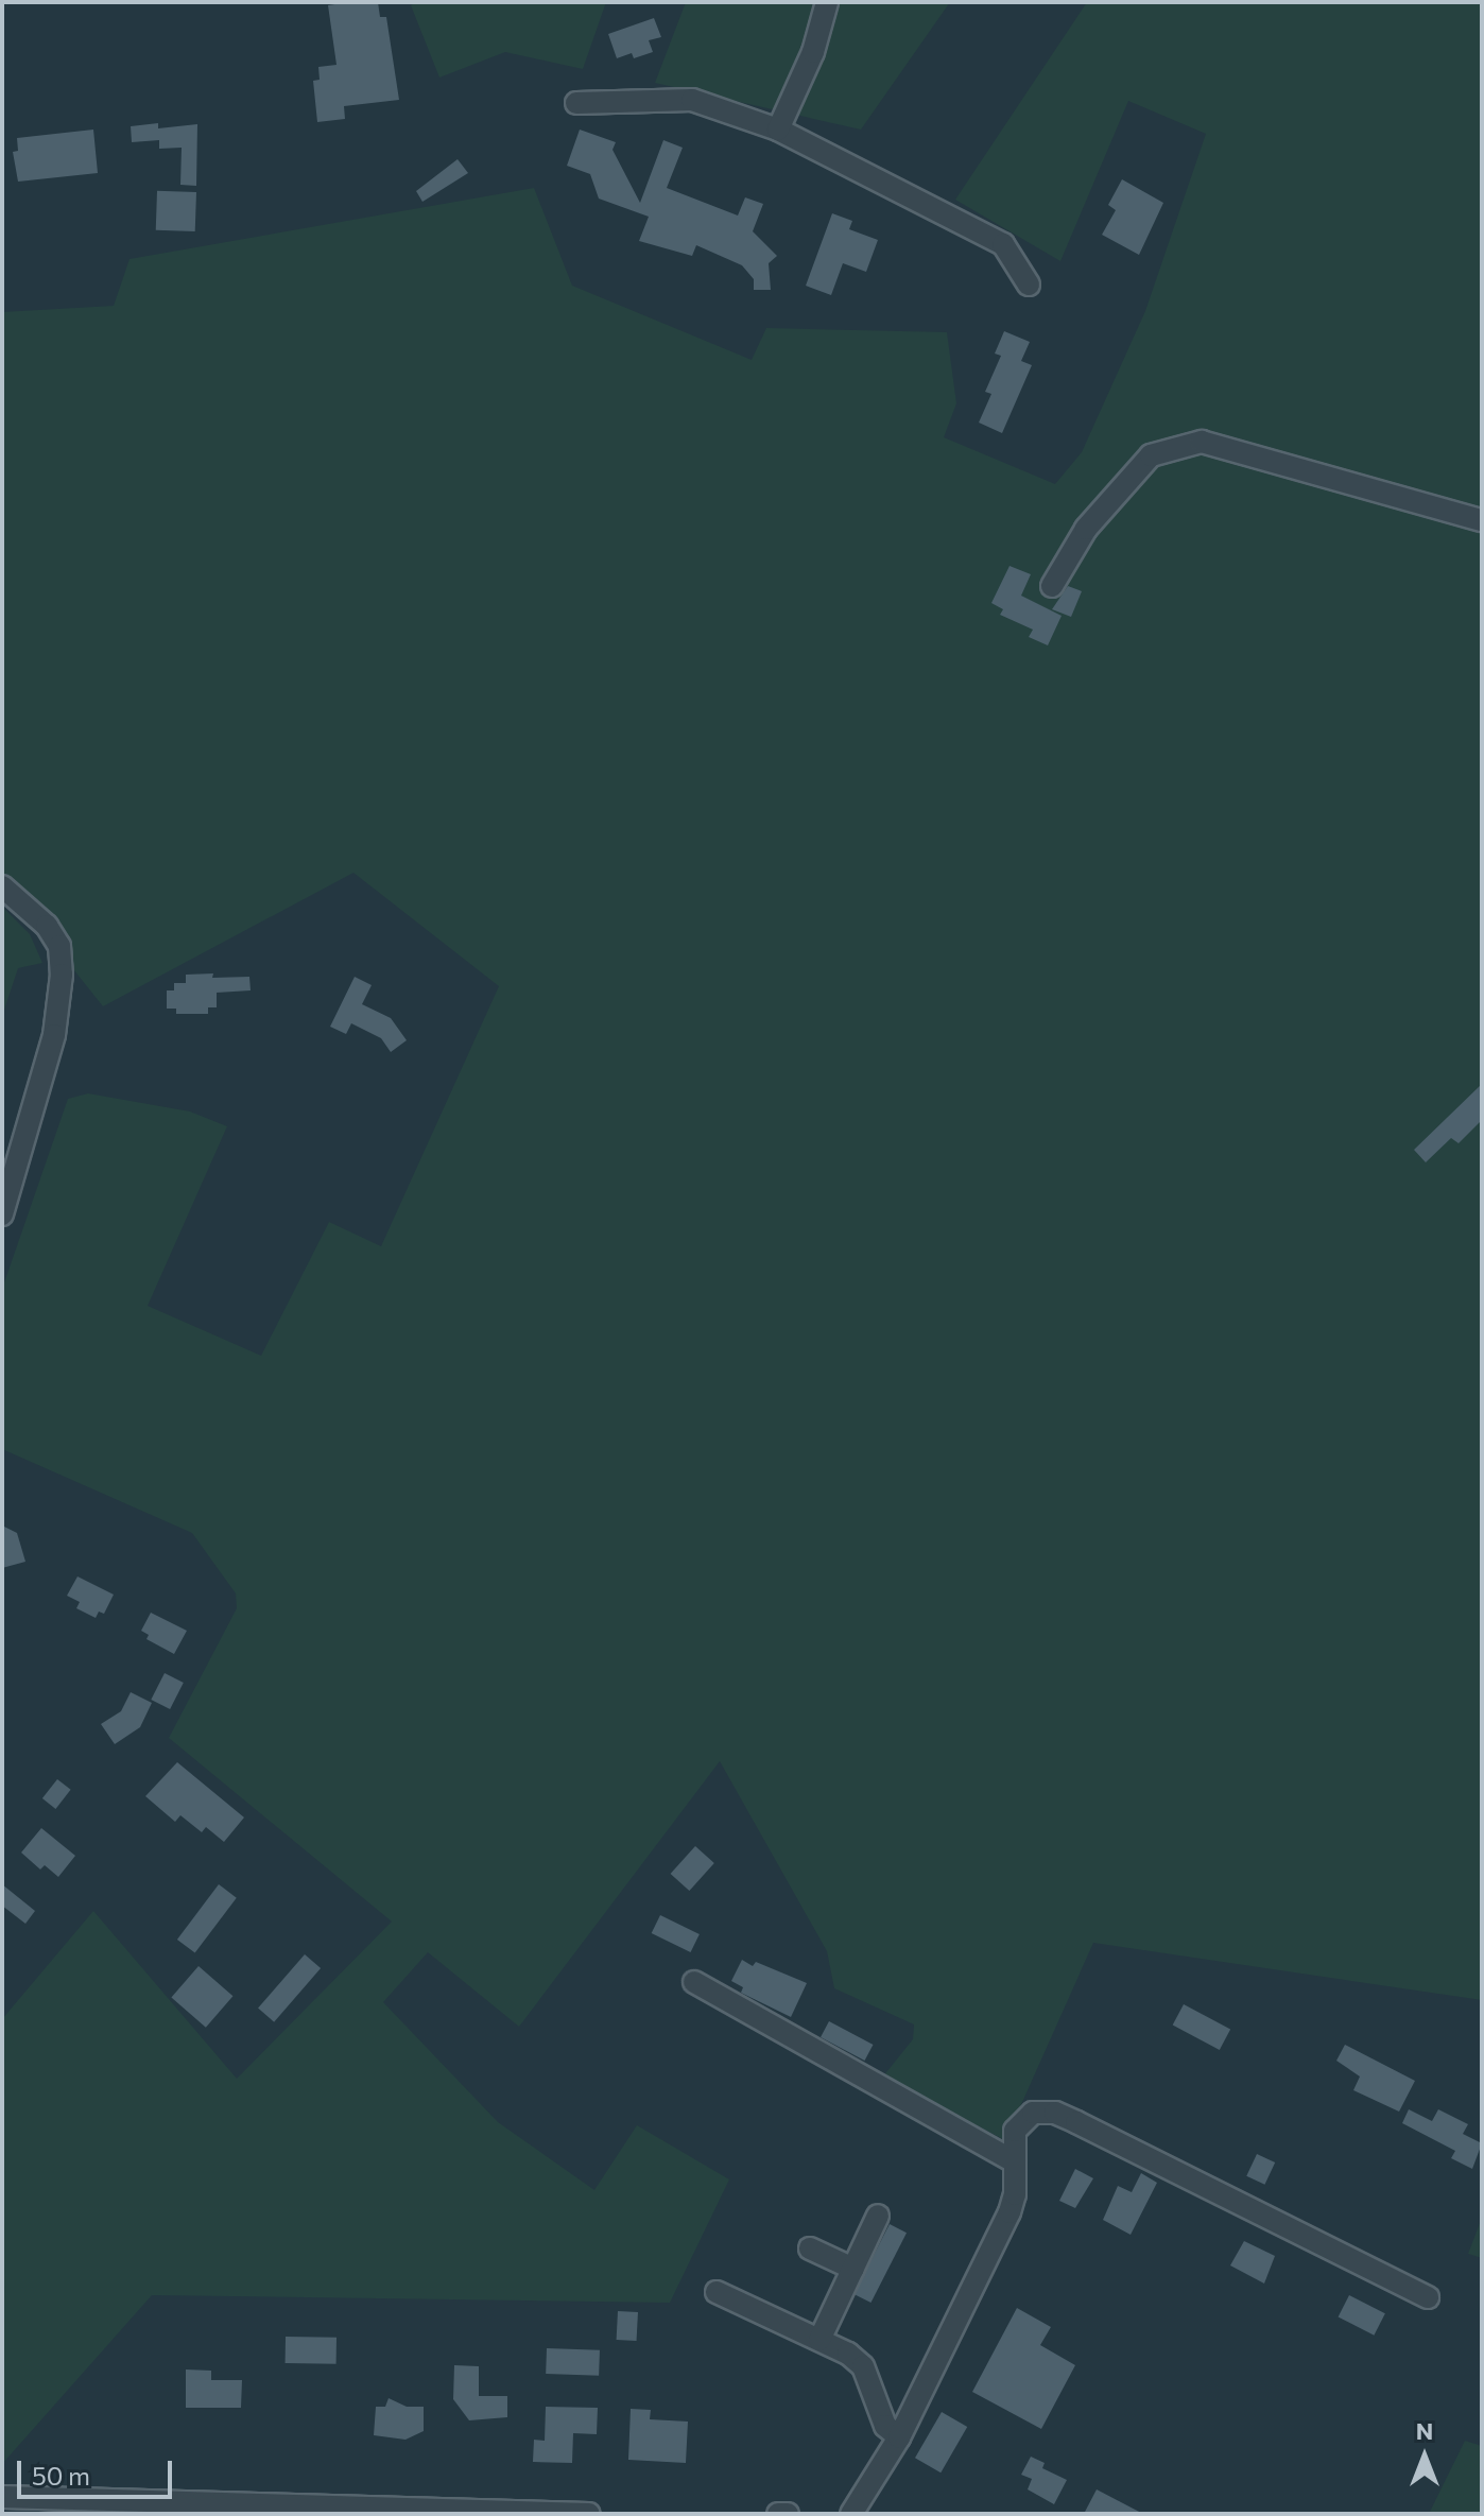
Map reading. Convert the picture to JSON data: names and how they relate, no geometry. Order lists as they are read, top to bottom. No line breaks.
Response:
{"scale_bar":"50 m","north":"top"}
